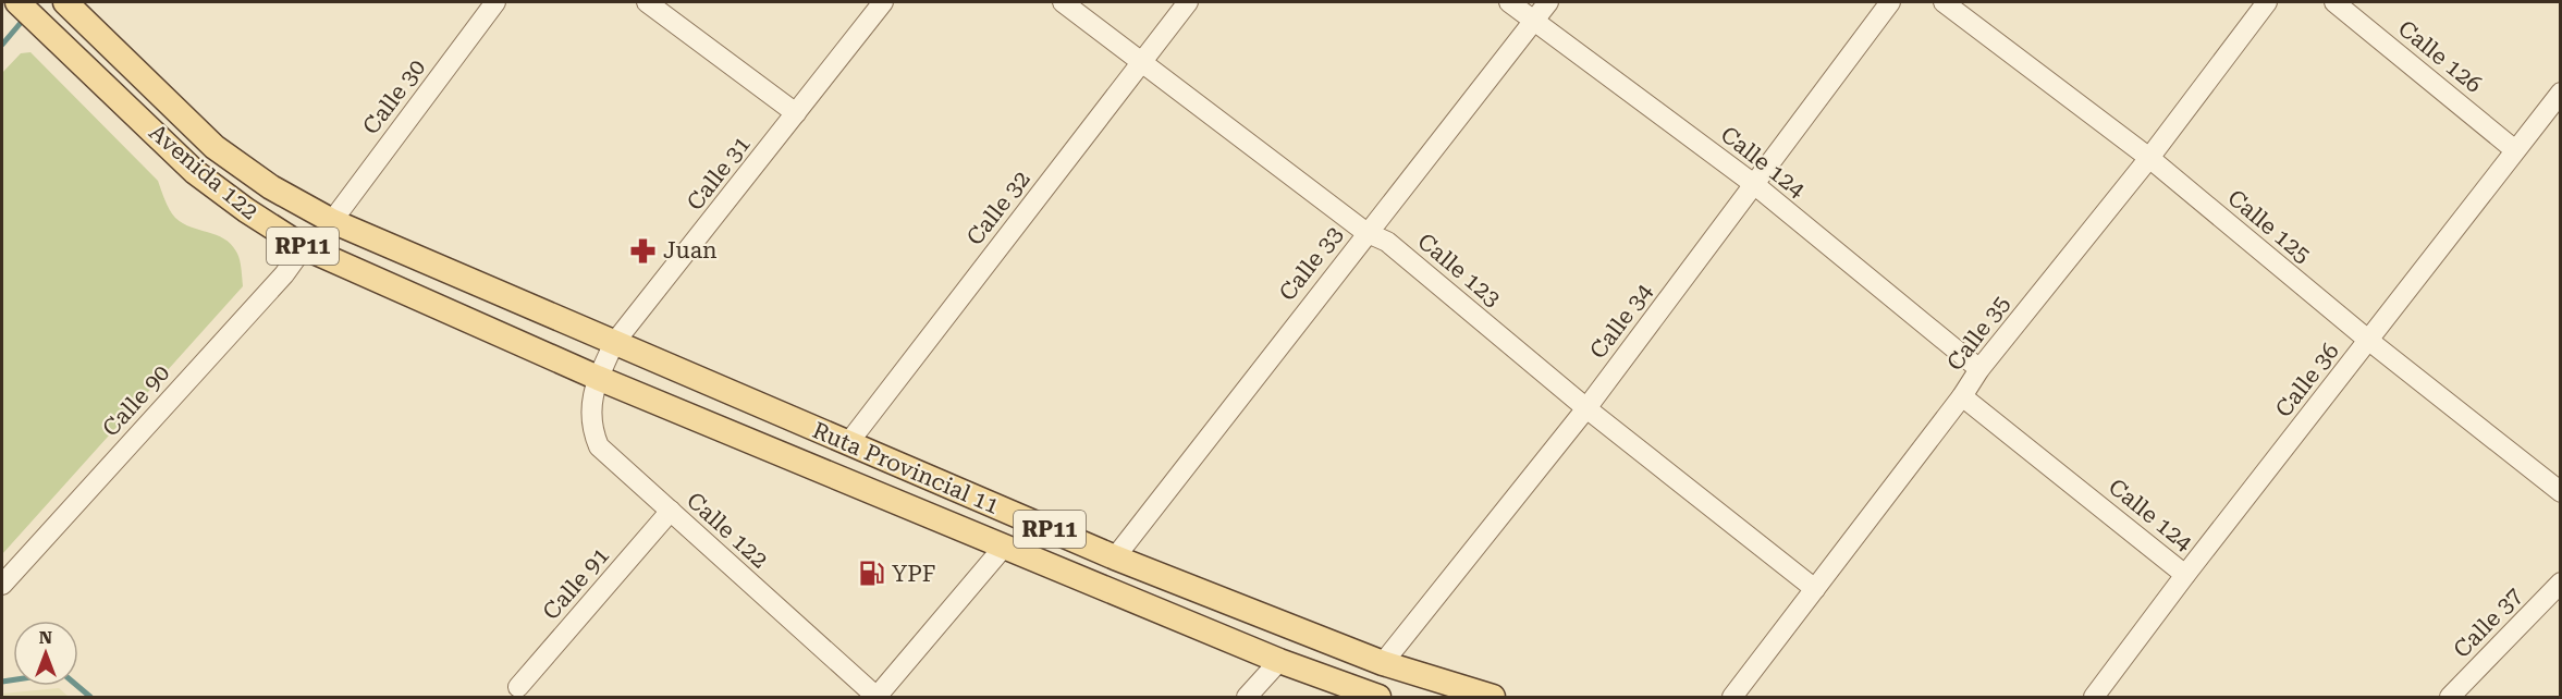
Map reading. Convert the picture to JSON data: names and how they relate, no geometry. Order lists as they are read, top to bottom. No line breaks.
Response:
{"streets":{"main road":["Avenida 122","RP11","Ruta Provincial 11"],"street":["Calle 126","Calle 30","Calle 124","Calle 31","Calle 32","Calle 125","Calle 33","Calle 123","Calle 34","Calle 35","Calle 36","Calle 90","Calle 122","Calle 91","Calle 37"]},"crossings":[["Calle 126","Calle 36"],["Calle 30","Avenida 122"],["Calle 124","Calle 33"],["Calle 124","Calle 34"],["Calle 124","Calle 35"],["Calle 124","Calle 36"],["Avenida 122","Calle 31"],["Avenida 122","Calle 90"],["Avenida 122","Ruta Provincial 11"],["Avenida 122","Calle 122"],["Calle 31","Ruta Provincial 11"],["Calle 31","Calle 122"],["Calle 32","Calle 123"],["Calle 32","Ruta Provincial 11"],["Calle 125","Calle 35"],["Calle 125","Calle 36"],["Calle 33","Calle 123"],["Calle 33","Ruta Provincial 11"],["Calle 123","Calle 34"],["Calle 123","Calle 35"],["Calle 34","Ruta Provincial 11"],["Ruta Provincial 11","Calle 122"],["Calle 122","Calle 91"]],"places":{"pharmacy":["Juan"],"fuel station":["YPF"]},"north":"top"}
